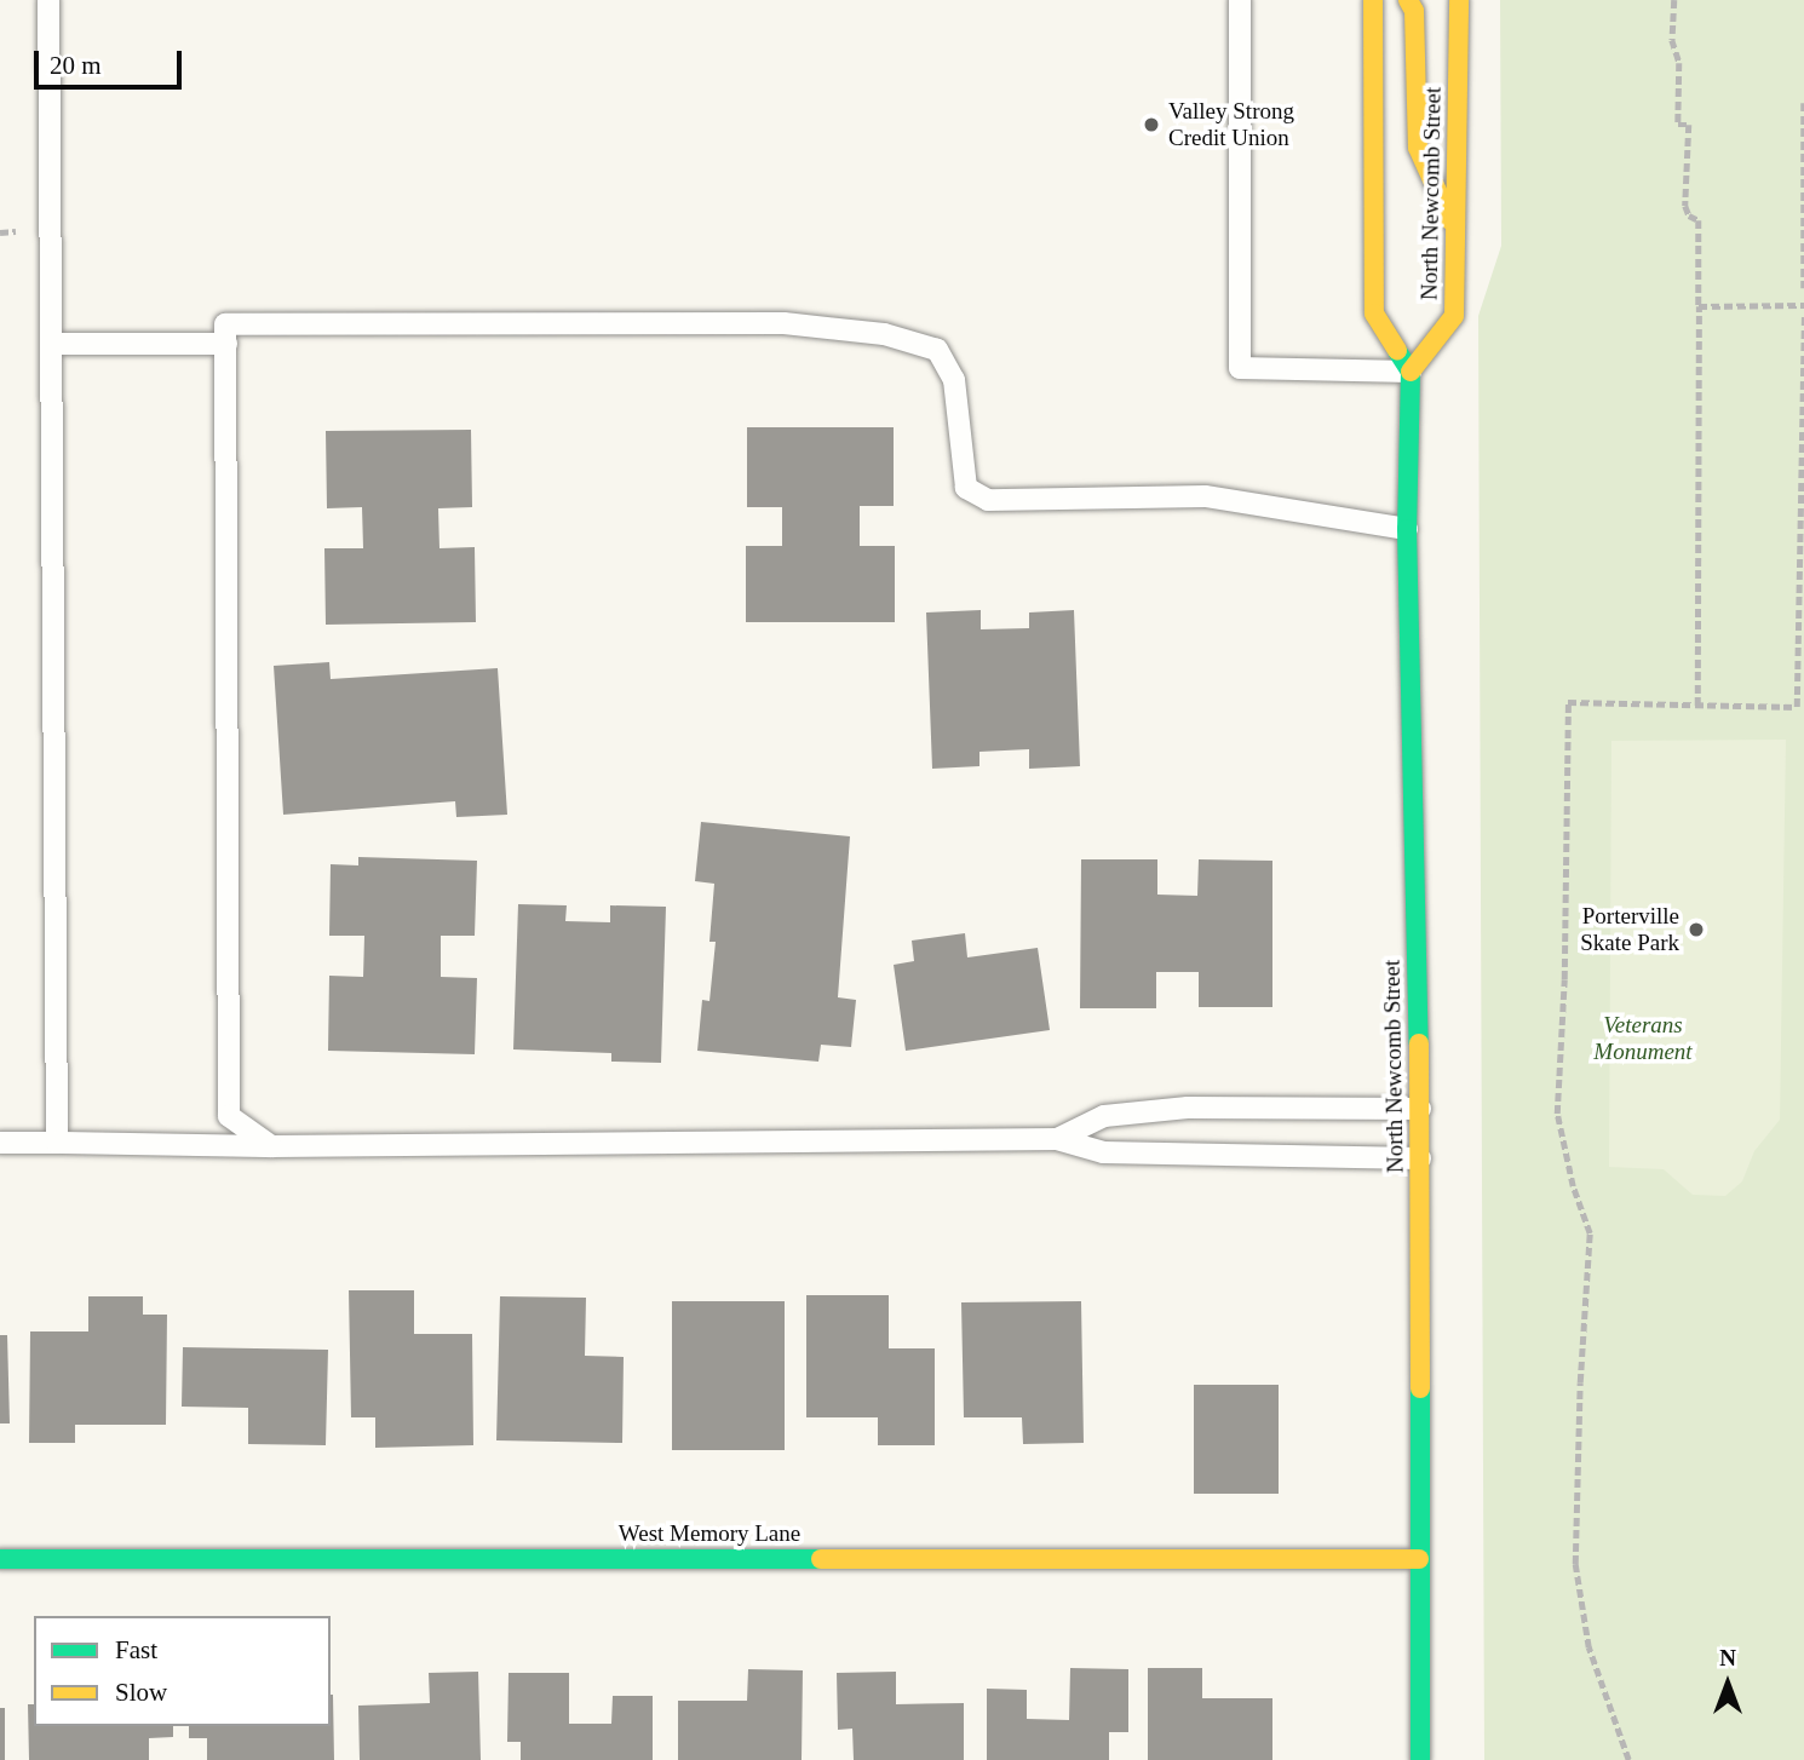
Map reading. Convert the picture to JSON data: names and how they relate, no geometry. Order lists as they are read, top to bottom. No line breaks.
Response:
{"streets":{"main road":["North Newcomb Street","West Memory Lane"]},"crossings":[["North Newcomb Street","West Memory Lane"]],"parks":["Veterans Monument"],"places":["Valley Strong Credit Union","Porterville Skate Park"],"legend":["Fast","Slow"],"scale_bar":"20 m","north":"top"}
